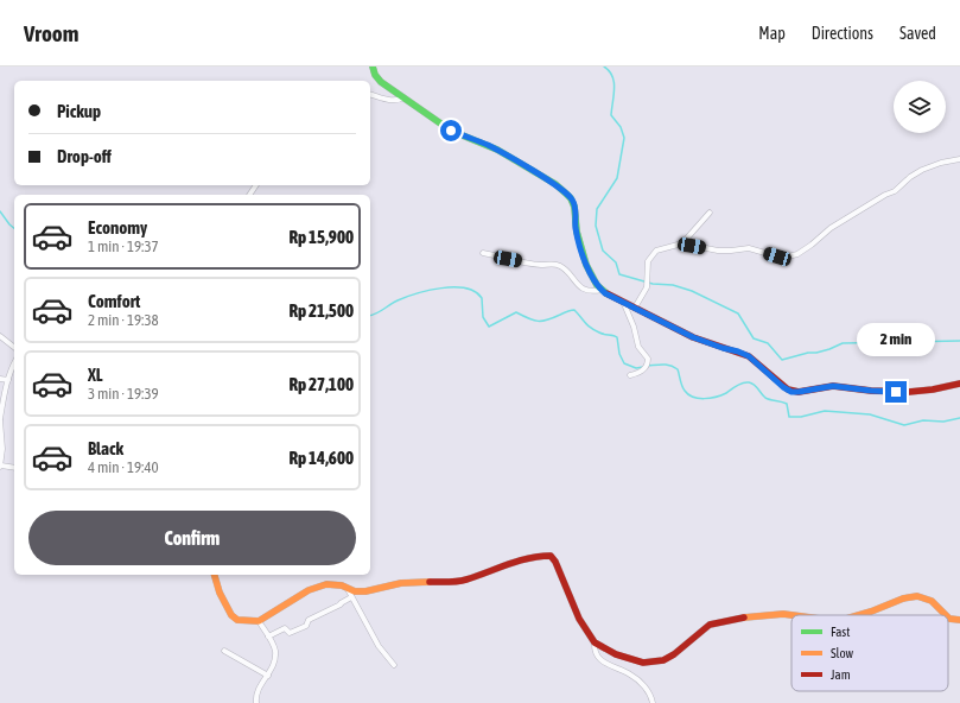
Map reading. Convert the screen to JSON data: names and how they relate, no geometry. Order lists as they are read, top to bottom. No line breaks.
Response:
{"legend":["Fast","Slow","Jam"],"page":{"header":"Vroom","nav":["Map","Directions","Saved"],"banner":["Pickup","Drop-off"],"list":[{"name":"Economy","note":"1 min · 19:37","value":"Rp 15,900"},{"name":"Comfort","note":"2 min · 19:38","value":"Rp 21,500"},{"name":"XL","note":"3 min · 19:39","value":"Rp 27,100"},{"name":"Black","note":"4 min · 19:40","value":"Rp 14,600"}],"bubble":"2 min","buttons":"Confirm"}}
